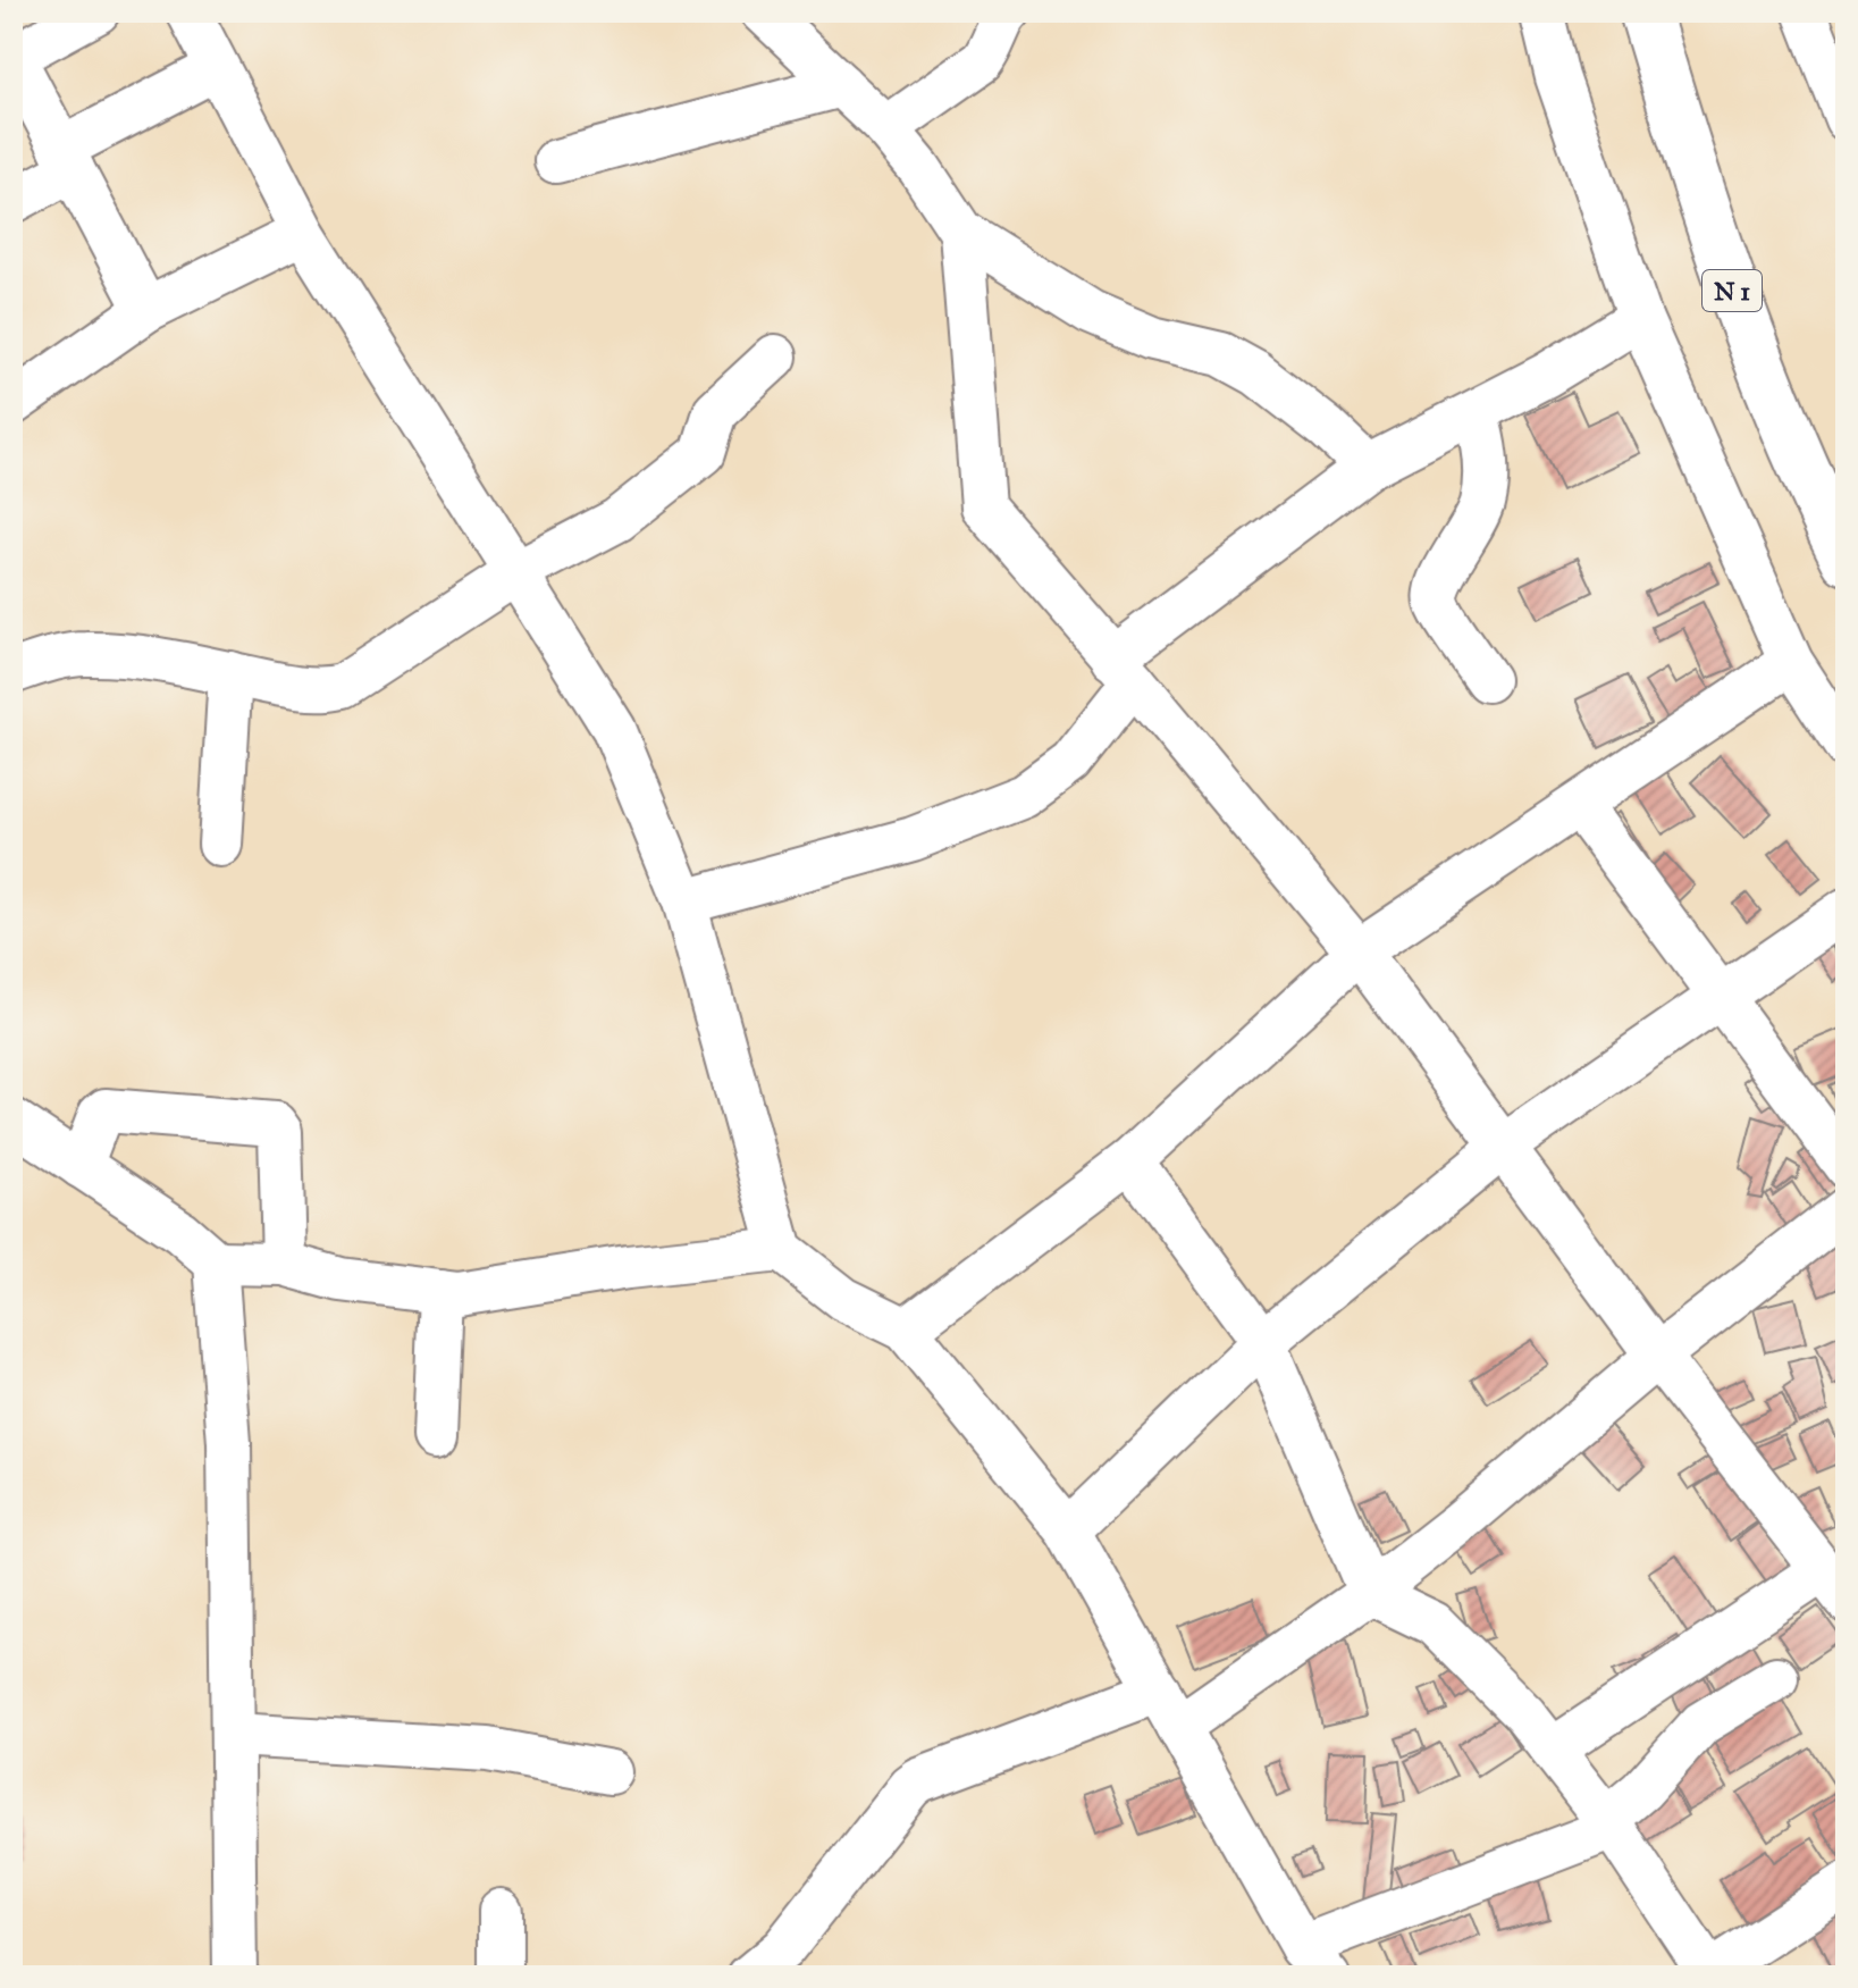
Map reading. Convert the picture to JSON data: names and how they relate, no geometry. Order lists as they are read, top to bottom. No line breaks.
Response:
{"streets":{"highway":["N 1"]}}
